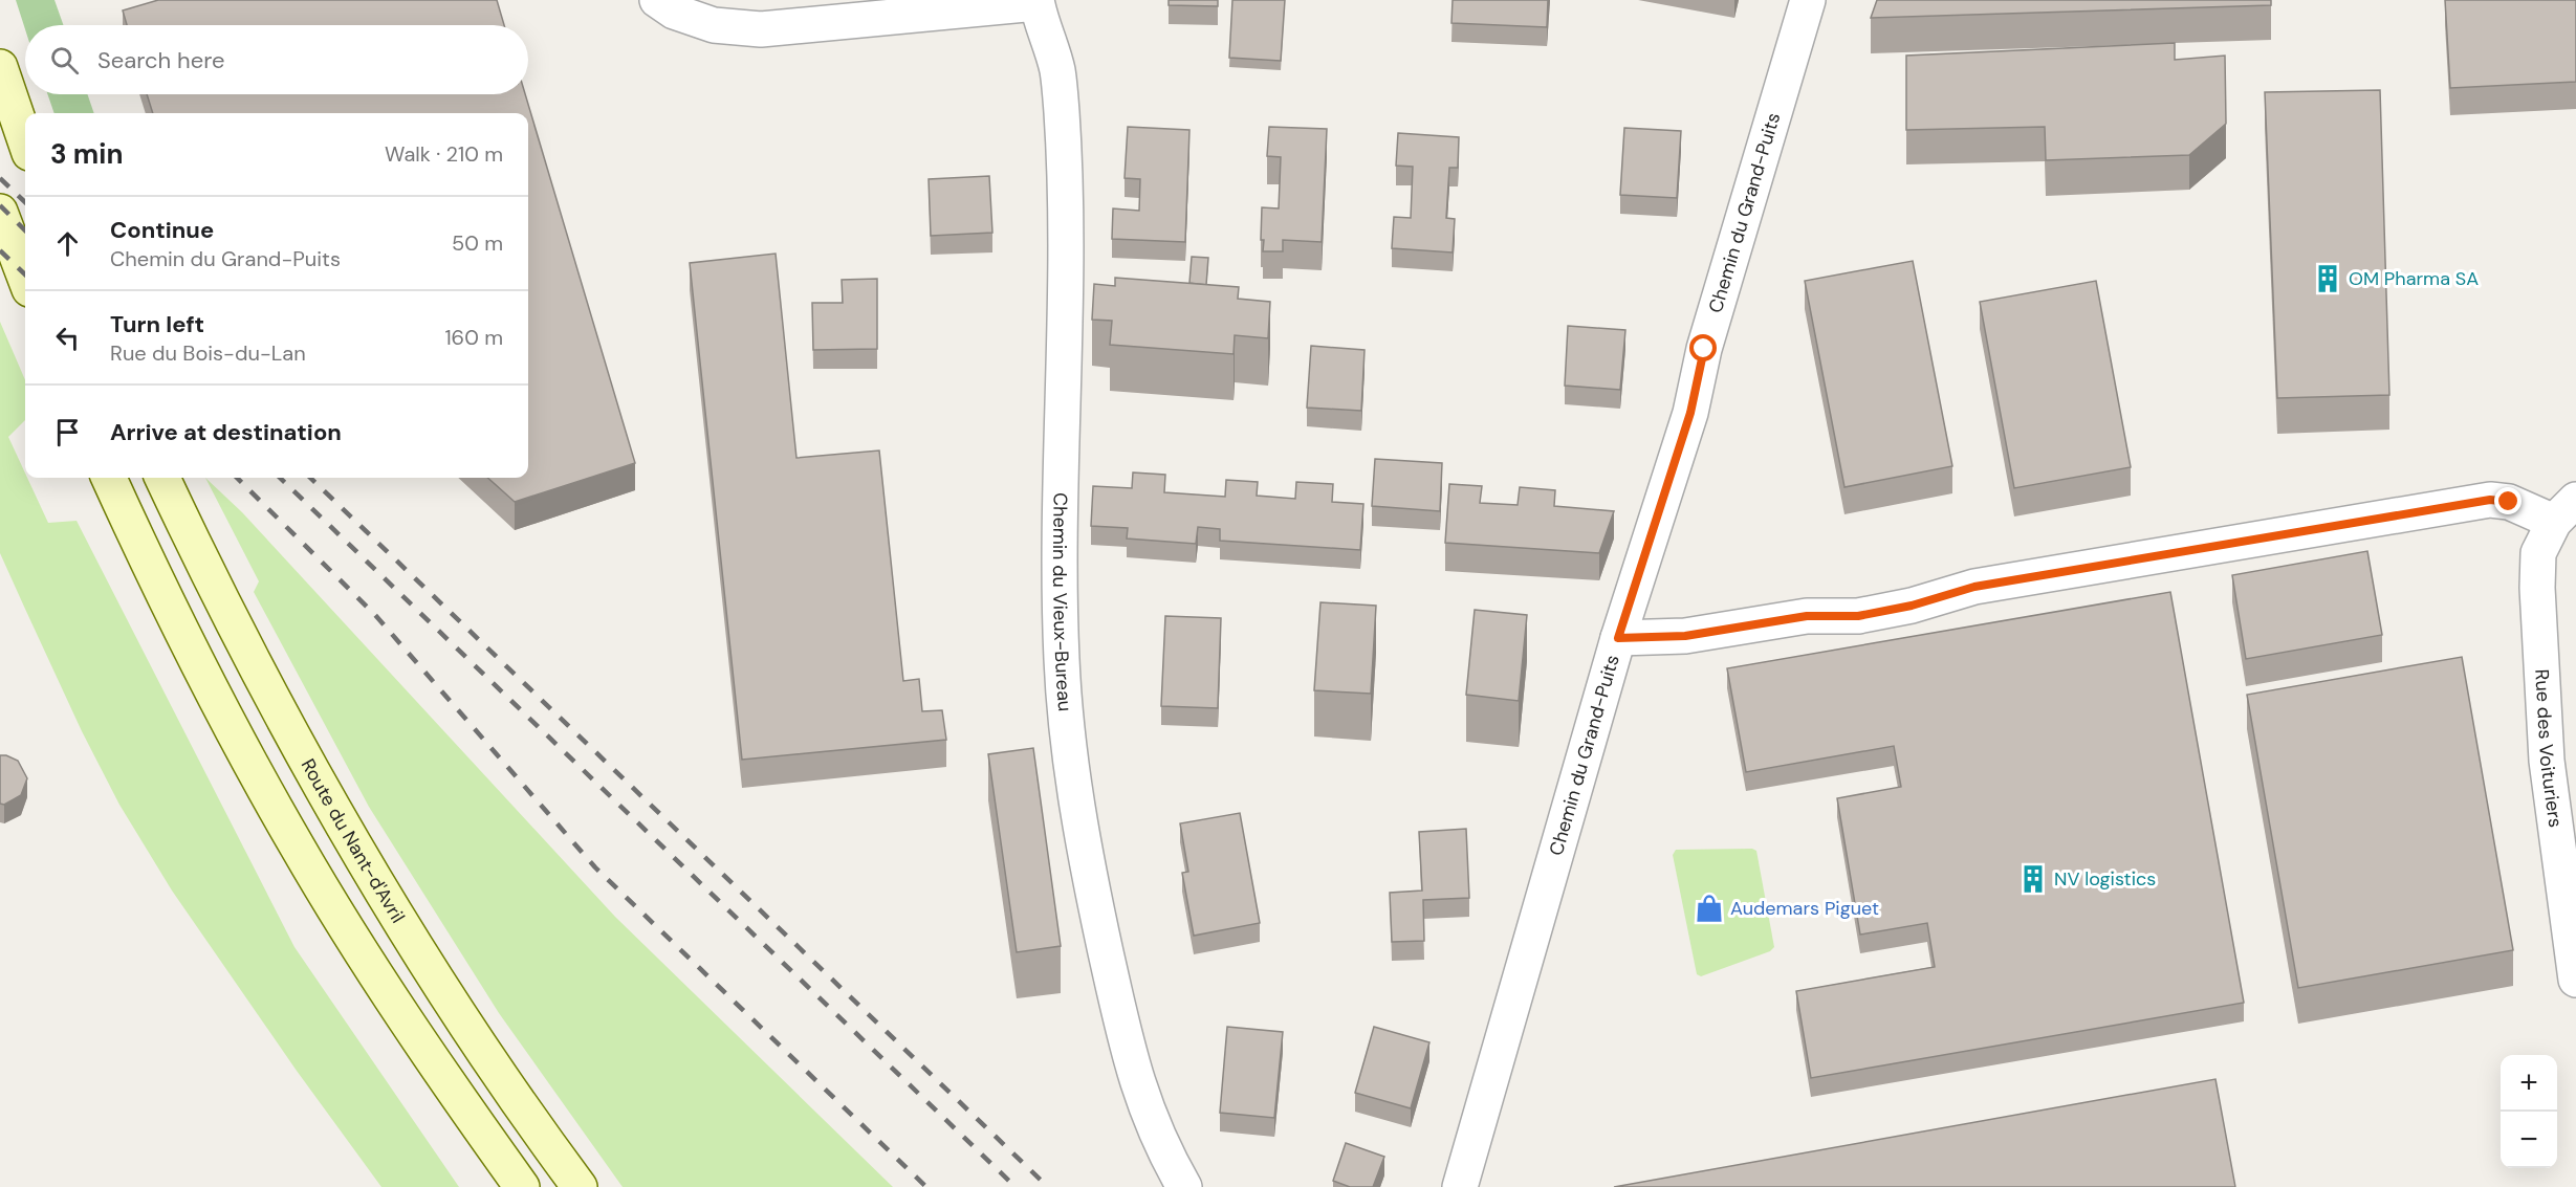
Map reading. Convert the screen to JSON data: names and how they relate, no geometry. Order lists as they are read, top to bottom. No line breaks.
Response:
{"streets":{"main road":["Route du Nant-d'Avril"],"street":["Chemin du Grand-Puits","Chemin du Vieux-Bureau","Rue des Voituriers"]},"places":{"building":["OM Pharma SA","NV logistics"],"shop":["Audemars Piguet"]},"page":{"search":"Search here","heading":["3 min","Walk · 210 m"],"list":[["Continue","Chemin du Grand-Puits","50 m"],["Turn left","Rue du Bois-du-Lan","160 m"],"Arrive at destination"],"map_buttons":["+","−"]}}
